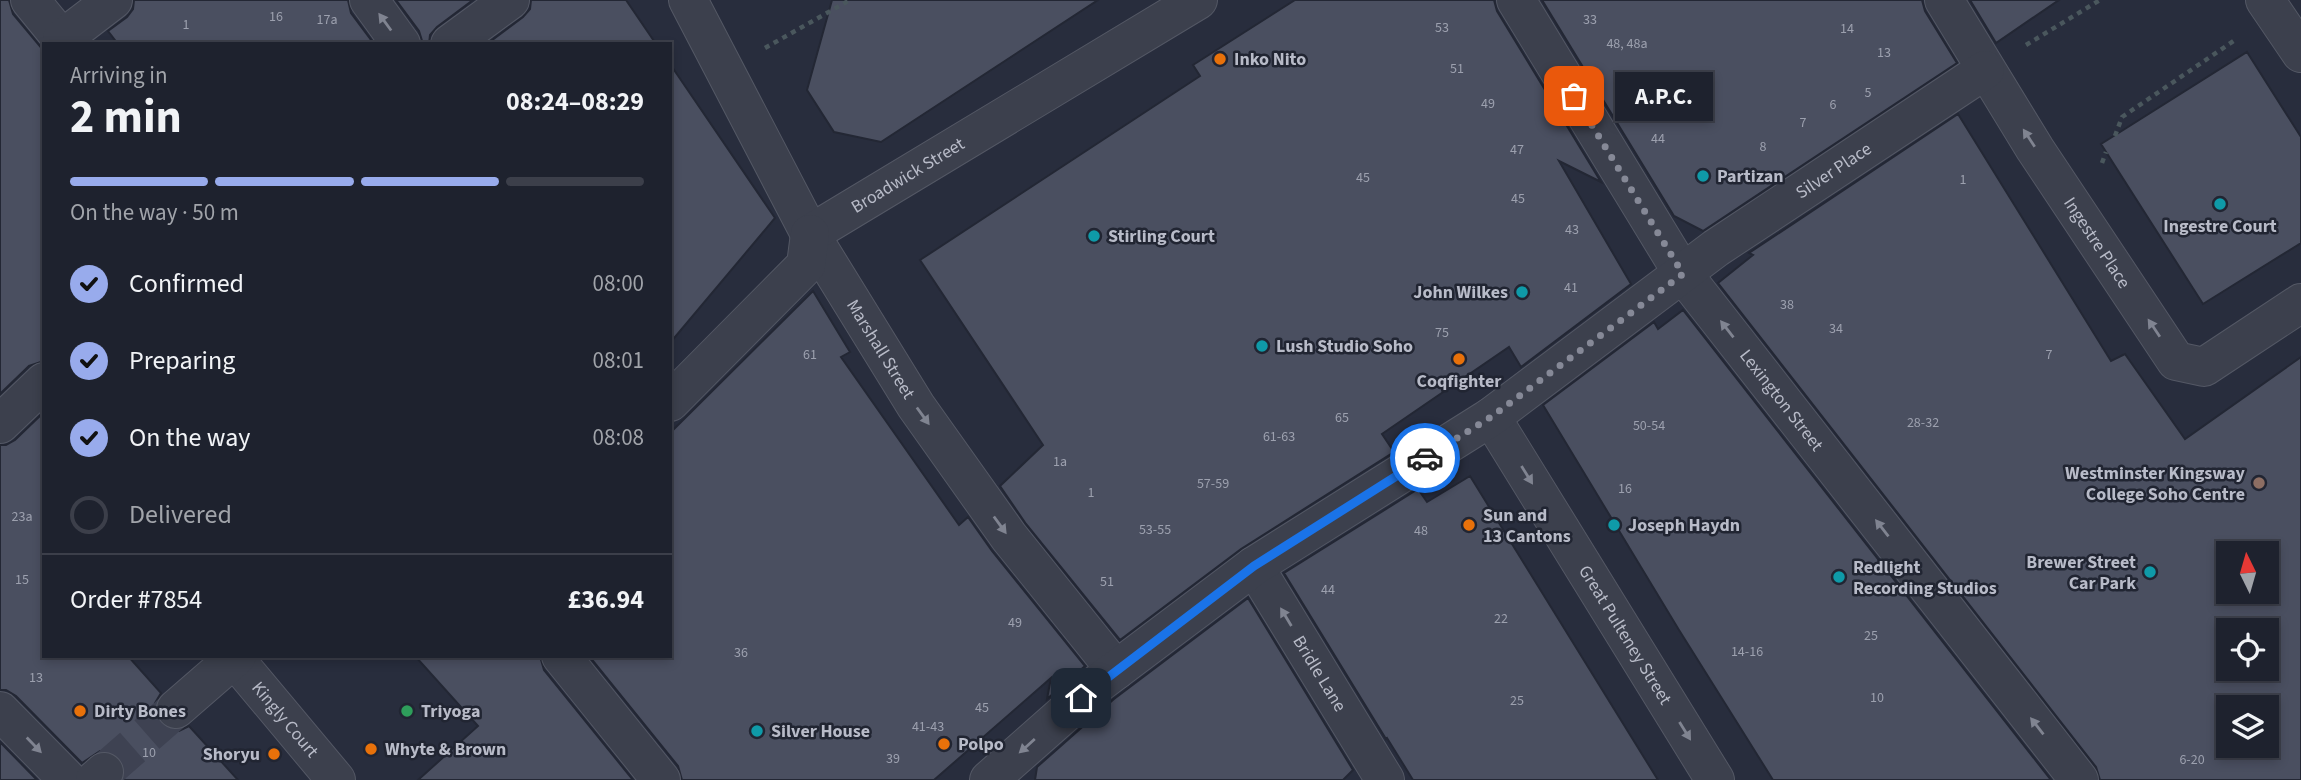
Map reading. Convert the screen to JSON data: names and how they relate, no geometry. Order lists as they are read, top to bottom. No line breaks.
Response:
{"streets":{"street":["Silver Place","Broadwick Street","Ingestre Place","Marshall Street","Lexington Street","Great Pulteney Street","Bridle Lane","Kingly Court"]},"crossings":[["Silver Place","Ingestre Place"],["Silver Place","Marshall Street"],["Silver Place","Lexington Street"],["Silver Place","Great Pulteney Street"],["Silver Place","Bridle Lane"],["Broadwick Street","Marshall Street"]],"one_way":["Marshall Street","Lexington Street","Great Pulteney Street","Bridle Lane"],"places":["Inko Nito","A.P.C.","Partizan","Ingestre Court","Stirling Court","John Wilkes","Lush Studio Soho","Coqfighter","Westminster Kingsway College Soho Centre","Sun and 13 Cantons","Joseph Haydn","Brewer Street Car Park","Redlight Recording Studios","Dirty Bones","Triyoga","Silver House","Polpo","Whyte & Brown","Shoryu"],"house_numbers":["16","17a","33","1","53","14","48, 48a","13","51","5","49","6","7","44","8","47","45","1","45","43","41","38","34","75","61","7","65","28-32","50-54","61-63","1a","57-59","16","1","23a","53-55","48","15","51","44","22","49","25","14-16","36","13","10","25","45","41-43","10","39","6-20"],"north":"top","page":{"heading":["2 min","Arriving in","08:24–08:29"],"panel":["Order #7854","£36.94"],"bubble":"A.P.C.","bar":"On the way · 50 m","list":[["Confirmed","08:00"],["Preparing","08:01"],["On the way","08:08"],"Delivered"]}}
